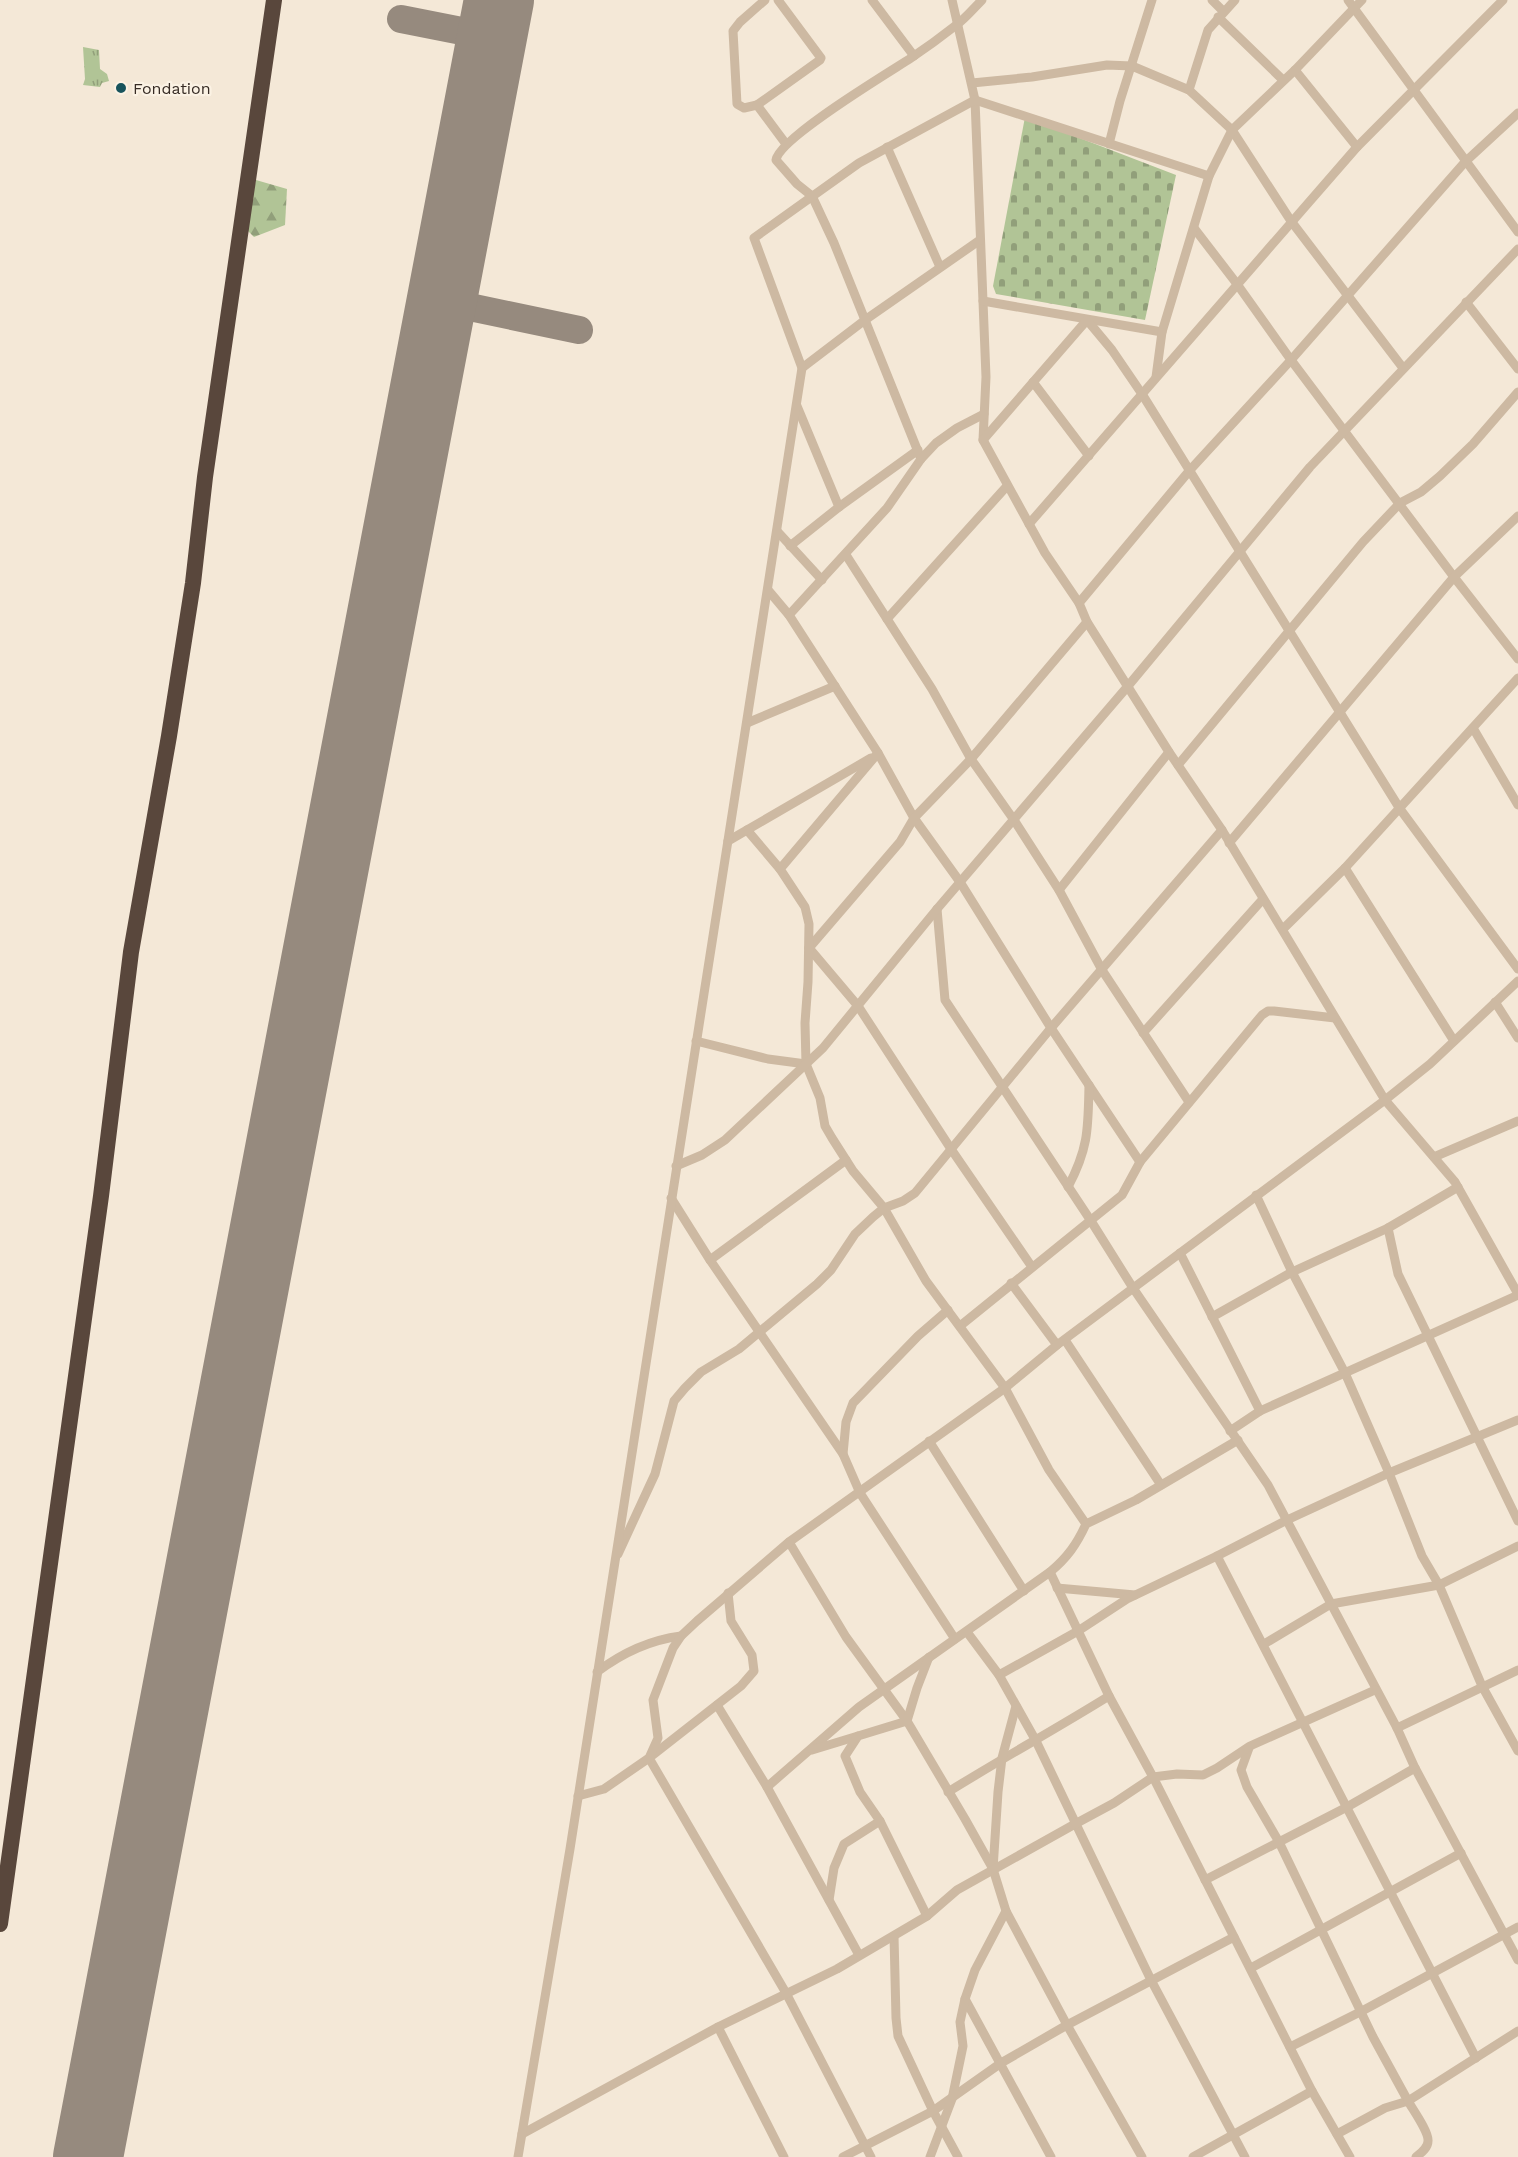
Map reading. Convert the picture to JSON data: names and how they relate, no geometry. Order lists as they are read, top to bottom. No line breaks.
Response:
{"places":["Fondation"]}
